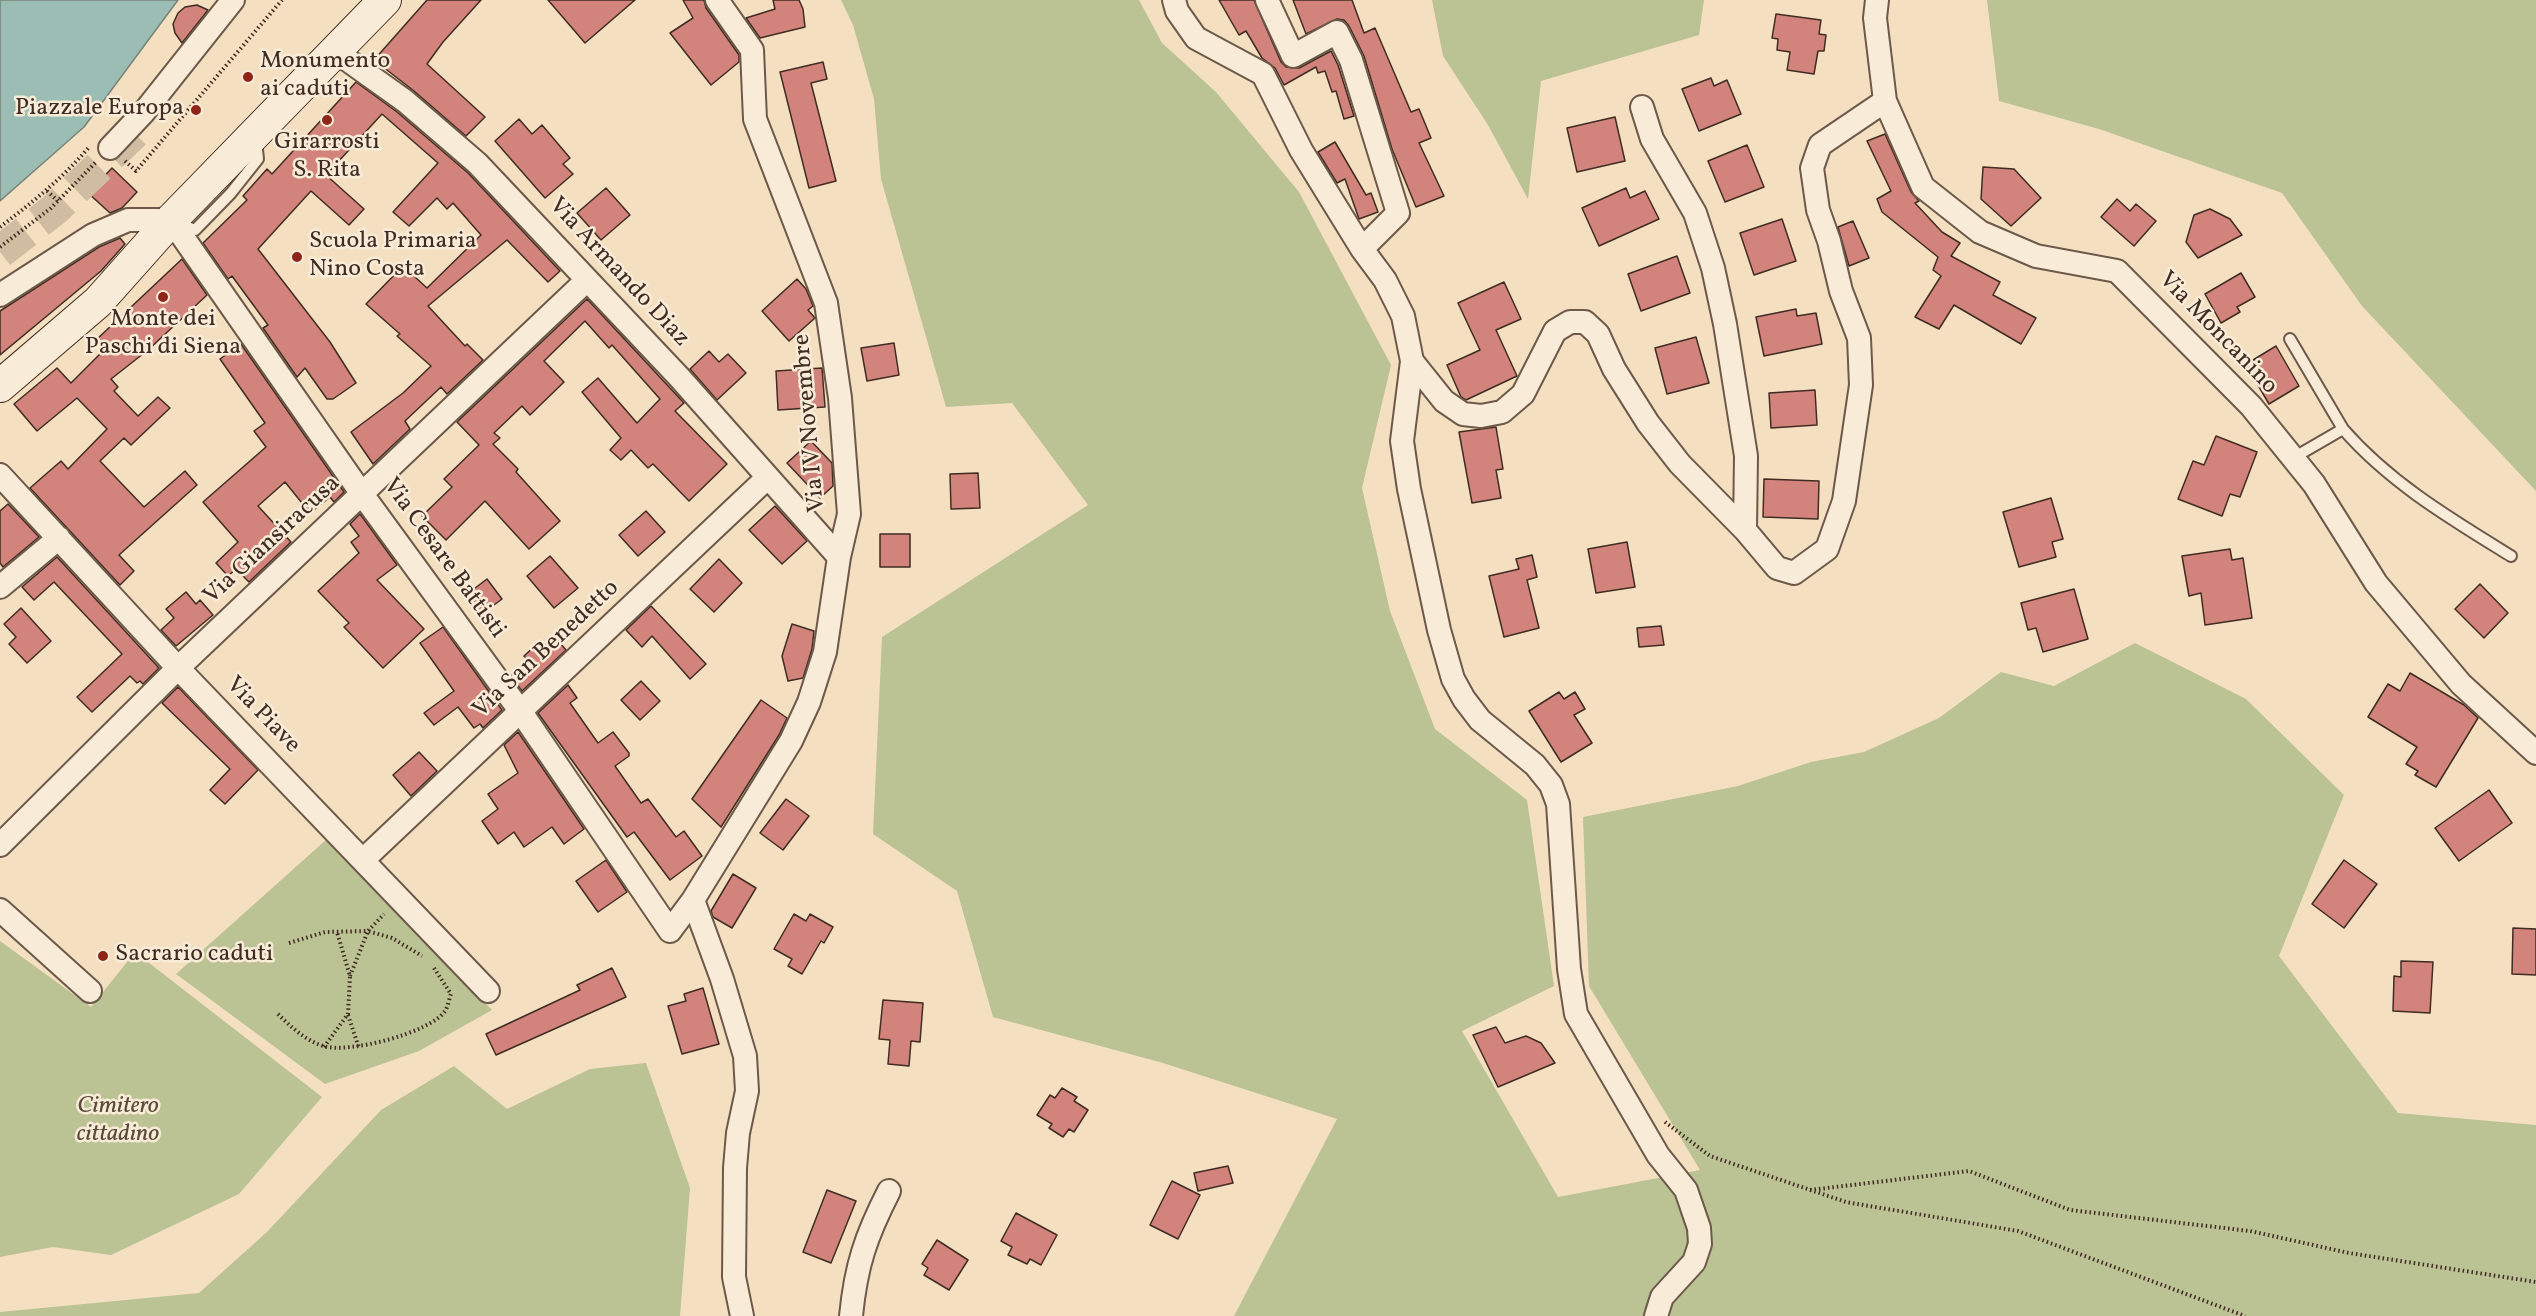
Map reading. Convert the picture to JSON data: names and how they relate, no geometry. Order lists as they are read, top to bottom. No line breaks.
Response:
{"streets":{"street":["Via Armando Diaz","Via Moncanino","Via IV Novembre","Via Giansiracusa","Via Cesare Battisti","Via San Benedetto","Via Piave"]},"crossings":[["Via Armando Diaz","Via IV Novembre"],["Via Armando Diaz","Via Giansiracusa"],["Via Armando Diaz","Via San Benedetto"],["Via IV Novembre","Via Cesare Battisti"],["Via Giansiracusa","Via Cesare Battisti"],["Via Giansiracusa","Via Piave"],["Via Cesare Battisti","Via San Benedetto"],["Via San Benedetto","Via Piave"]],"parks":["Cimitero cittadino"],"places":["Monumento ai caduti","Piazzale Europa","Girarrosti S. Rita","Scuola Primaria Nino Costa","Monte dei Paschi di Siena","Sacrario caduti"]}
